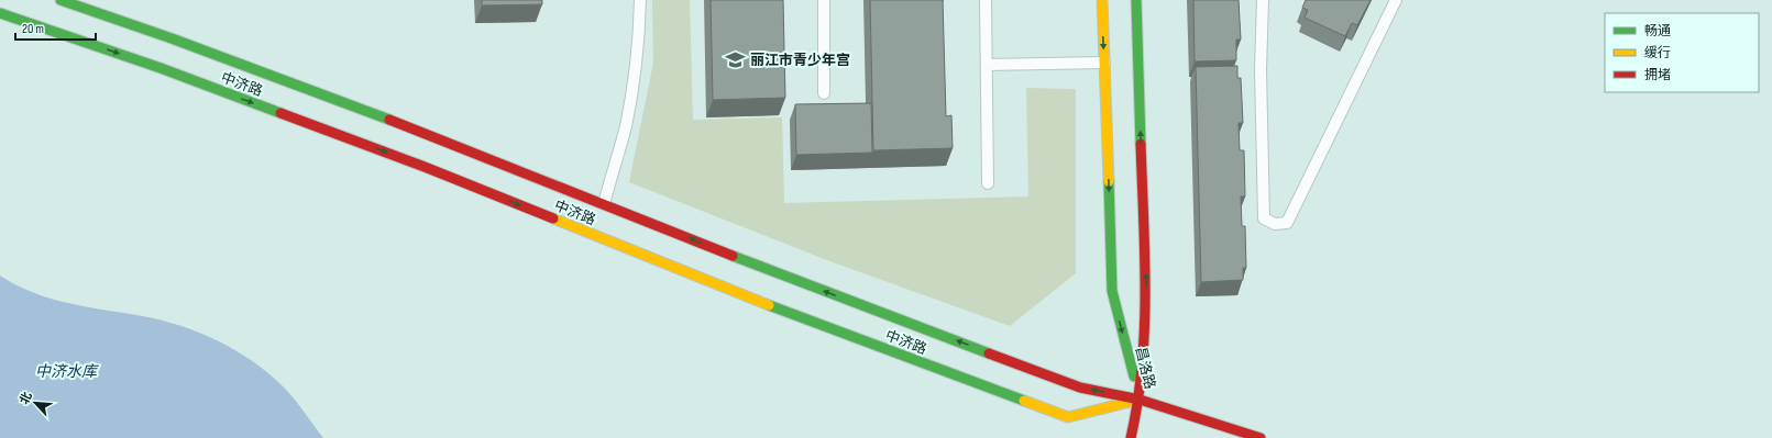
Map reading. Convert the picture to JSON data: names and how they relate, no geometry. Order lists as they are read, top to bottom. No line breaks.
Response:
{"streets":{"street":["中济路","昌洛路"]},"crossings":[["中济路","昌洛路"]],"water":["中济水库"],"places":{"school or university":["丽江市青少年宫"]},"legend":["畅通","缓行","拥堵"],"scale_bar":"20 m","north":"top left"}
